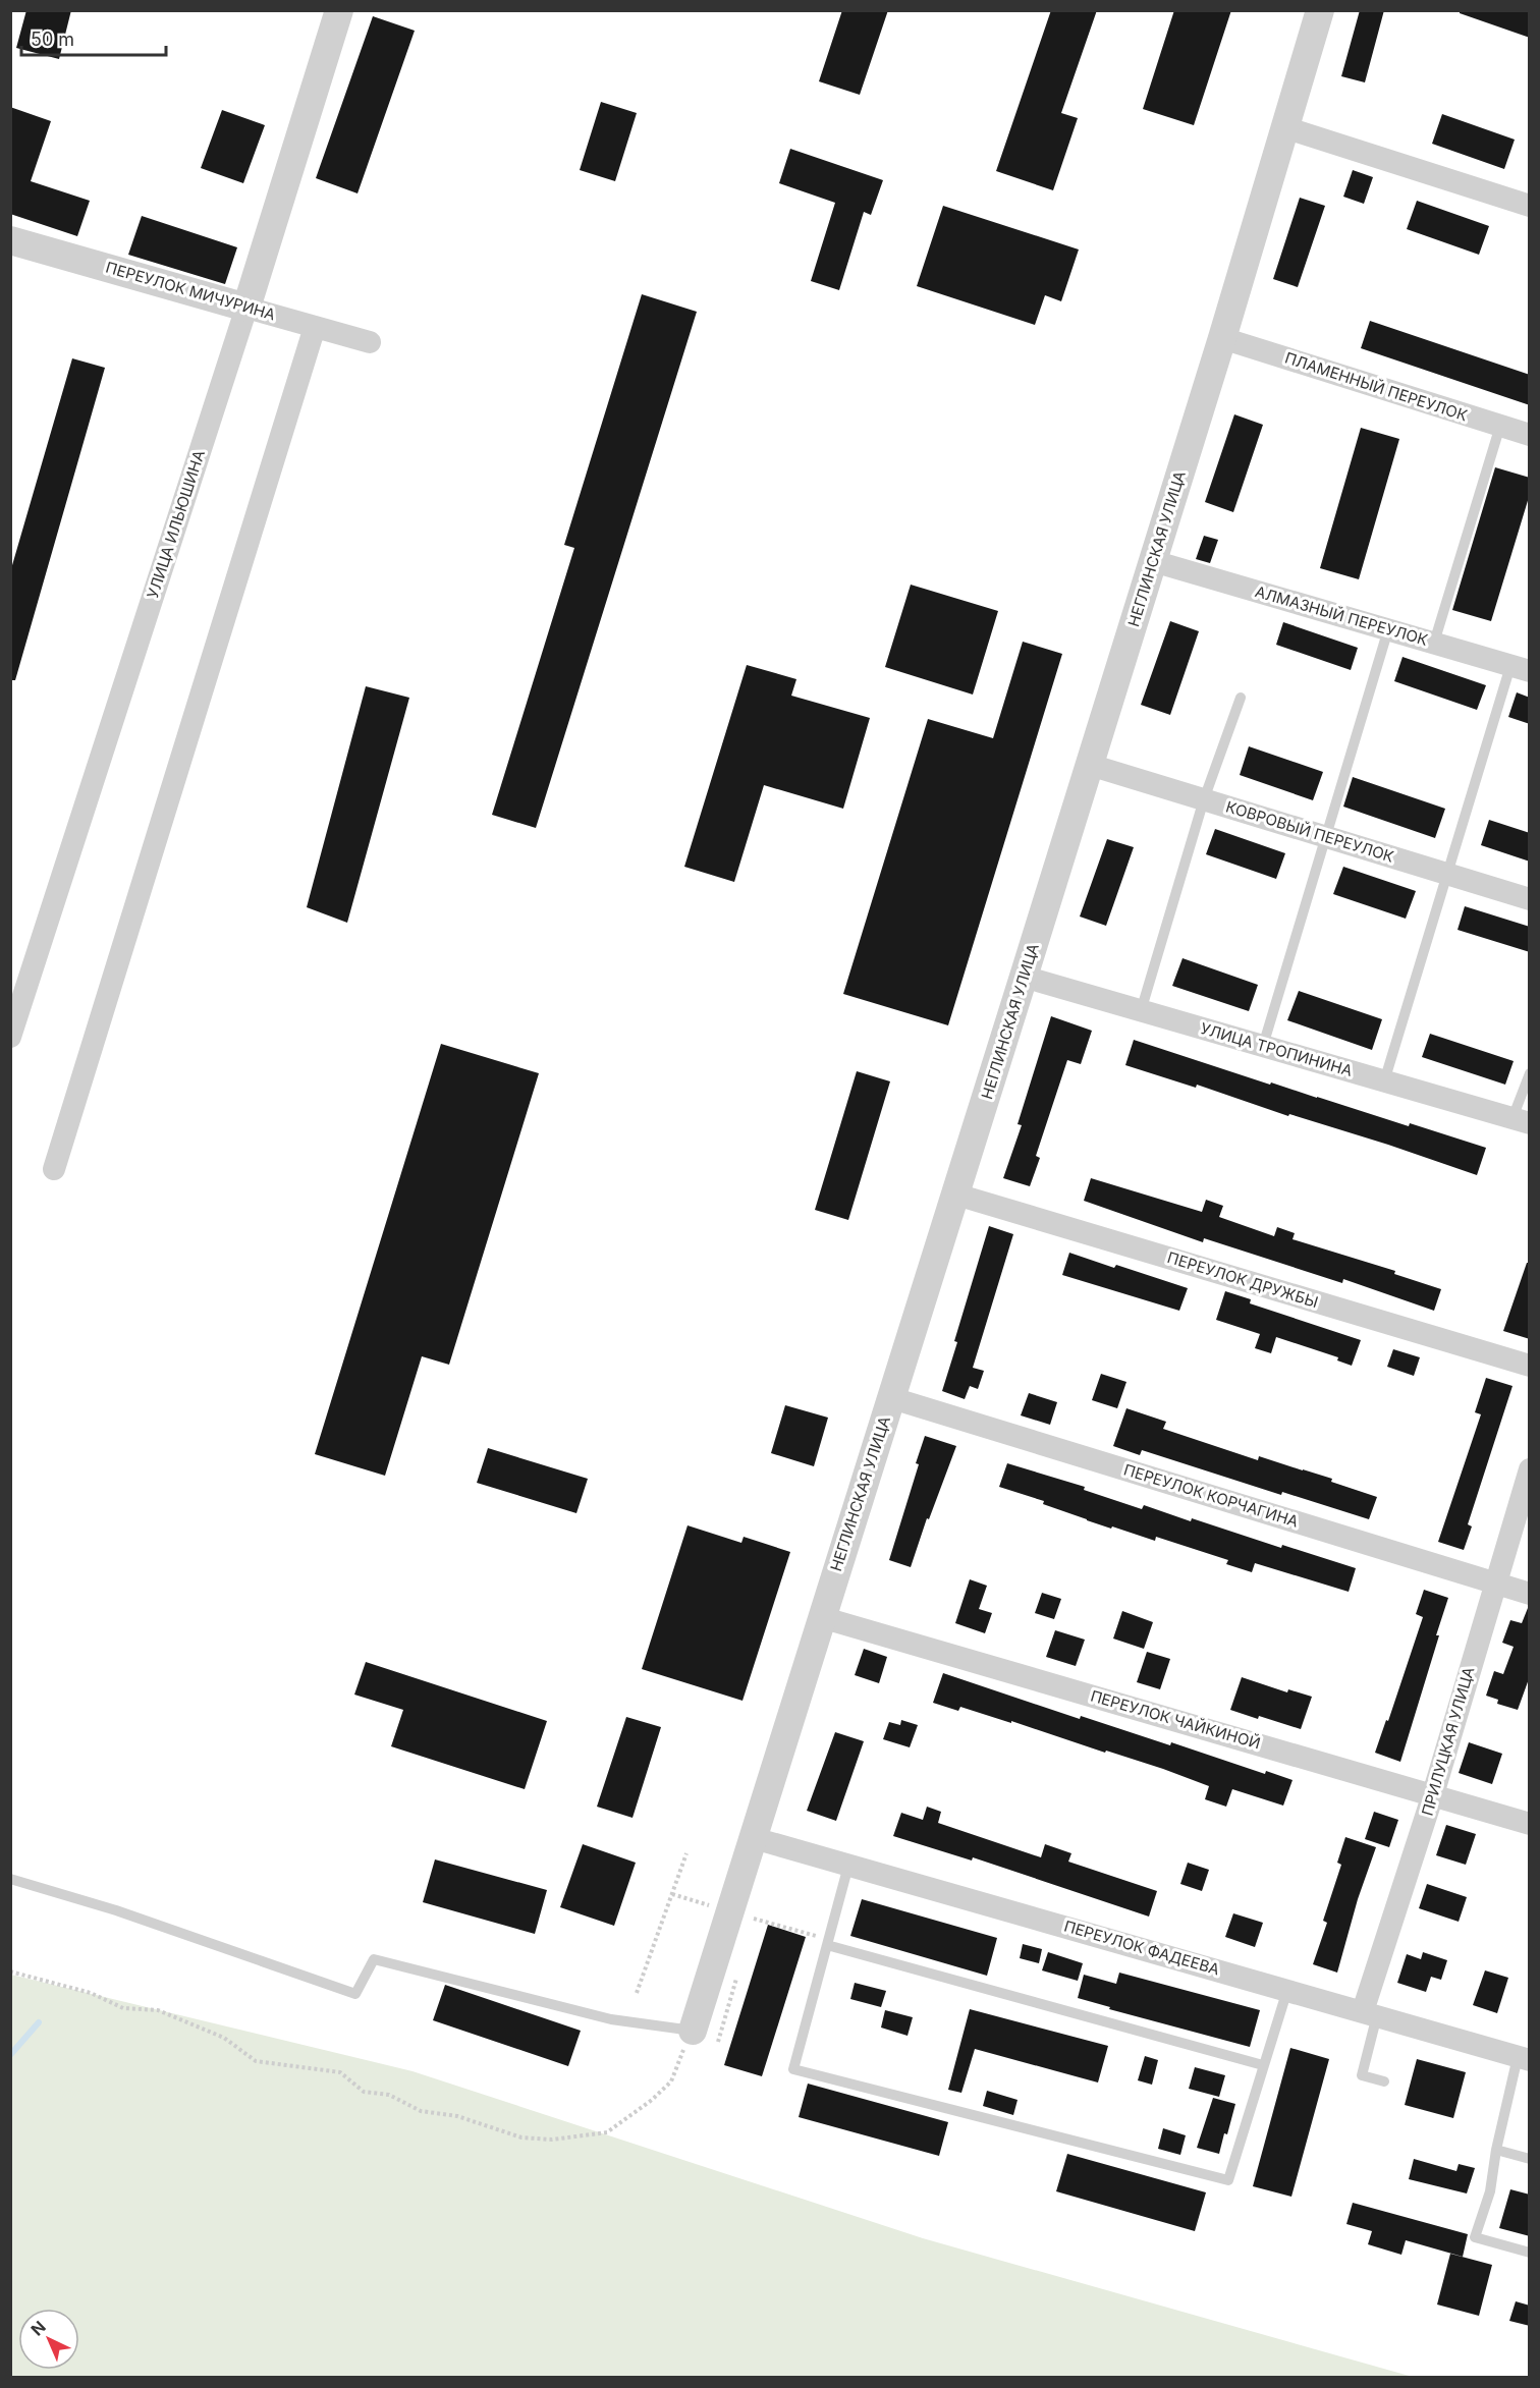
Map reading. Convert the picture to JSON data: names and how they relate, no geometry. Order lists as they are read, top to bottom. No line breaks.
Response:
{"streets":{"street":["ПЕРЕУЛОК МИЧУРИНА","ПЛАМЕННЫЙ ПЕРЕУЛОК","УЛИЦА ИЛЬЮШИНА","НЕГЛИНСКАЯ УЛИЦА","АЛМАЗНЫЙ ПЕРЕУЛОК","КОВРОВЫЙ ПЕРЕУЛОК","УЛИЦА ТРОПИНИНА","ПЕРЕУЛОК ДРУЖБЫ","ПЕРЕУЛОК КОРЧАГИНА","ПЕРЕУЛОК ЧАЙКИНОЙ","ПРИЛУЦКАЯ УЛИЦА","ПЕРЕУЛОК ФАДЕЕВА"]},"crossings":[["ПЕРЕУЛОК МИЧУРИНА","УЛИЦА ИЛЬЮШИНА"],["ПЛАМЕННЫЙ ПЕРЕУЛОК","НЕГЛИНСКАЯ УЛИЦА"],["НЕГЛИНСКАЯ УЛИЦА","АЛМАЗНЫЙ ПЕРЕУЛОК"],["НЕГЛИНСКАЯ УЛИЦА","КОВРОВЫЙ ПЕРЕУЛОК"],["НЕГЛИНСКАЯ УЛИЦА","УЛИЦА ТРОПИНИНА"],["НЕГЛИНСКАЯ УЛИЦА","ПЕРЕУЛОК ДРУЖБЫ"],["НЕГЛИНСКАЯ УЛИЦА","ПЕРЕУЛОК КОРЧАГИНА"],["НЕГЛИНСКАЯ УЛИЦА","ПЕРЕУЛОК ЧАЙКИНОЙ"],["НЕГЛИНСКАЯ УЛИЦА","ПЕРЕУЛОК ФАДЕЕВА"],["ПЕРЕУЛОК КОРЧАГИНА","ПРИЛУЦКАЯ УЛИЦА"],["ПЕРЕУЛОК ЧАЙКИНОЙ","ПРИЛУЦКАЯ УЛИЦА"],["ПРИЛУЦКАЯ УЛИЦА","ПЕРЕУЛОК ФАДЕЕВА"]],"scale_bar":"50 m","north":"top left"}
